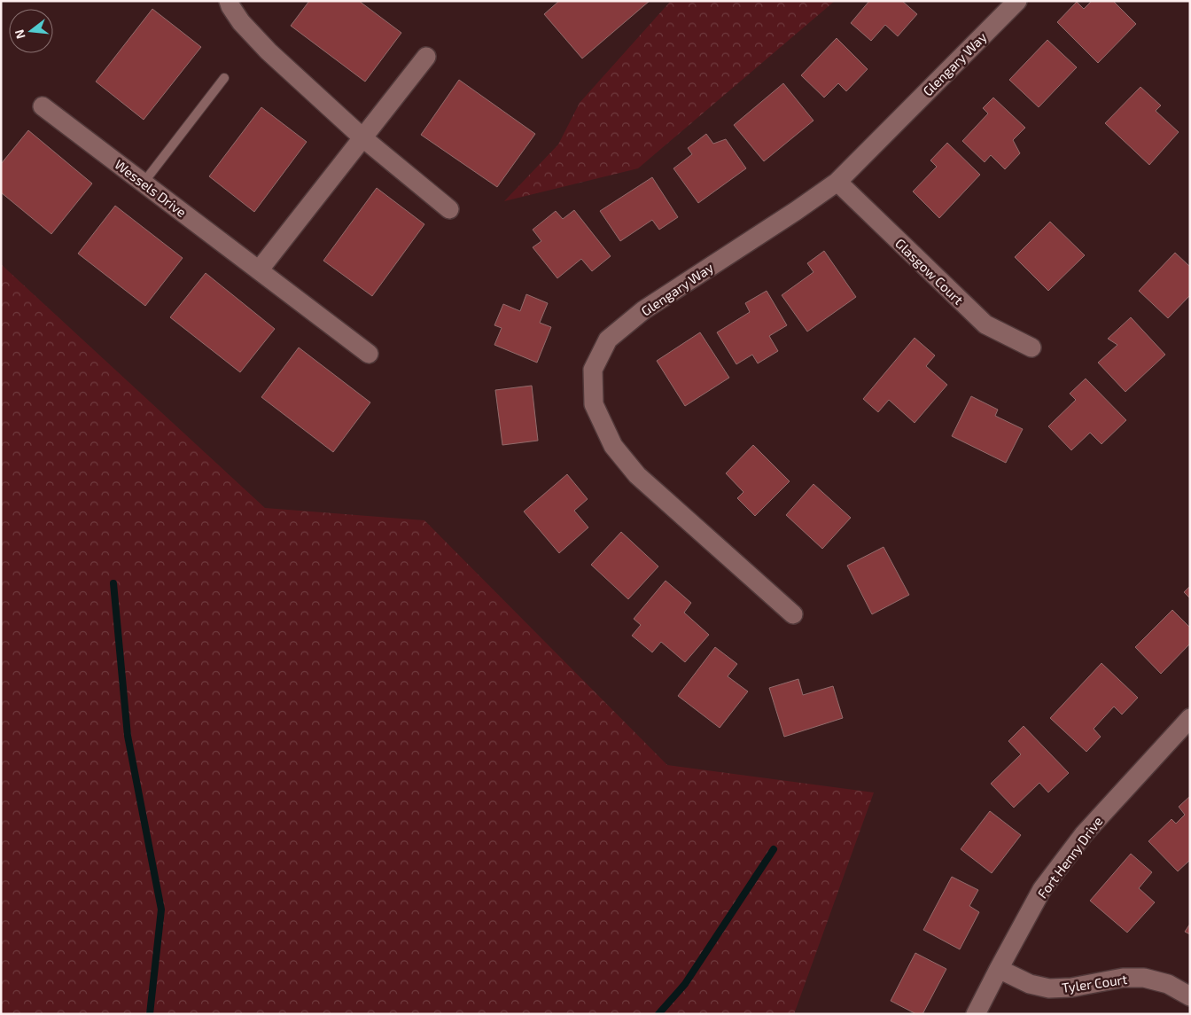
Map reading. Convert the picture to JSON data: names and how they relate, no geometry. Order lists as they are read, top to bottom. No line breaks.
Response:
{"streets":{"street":["Glengary Way","Wessels Drive","Glasgow Court","Fort Henry Drive","Tyler Court"]},"crossings":[["Glengary Way","Glasgow Court"],["Fort Henry Drive","Tyler Court"]],"north":"left"}
